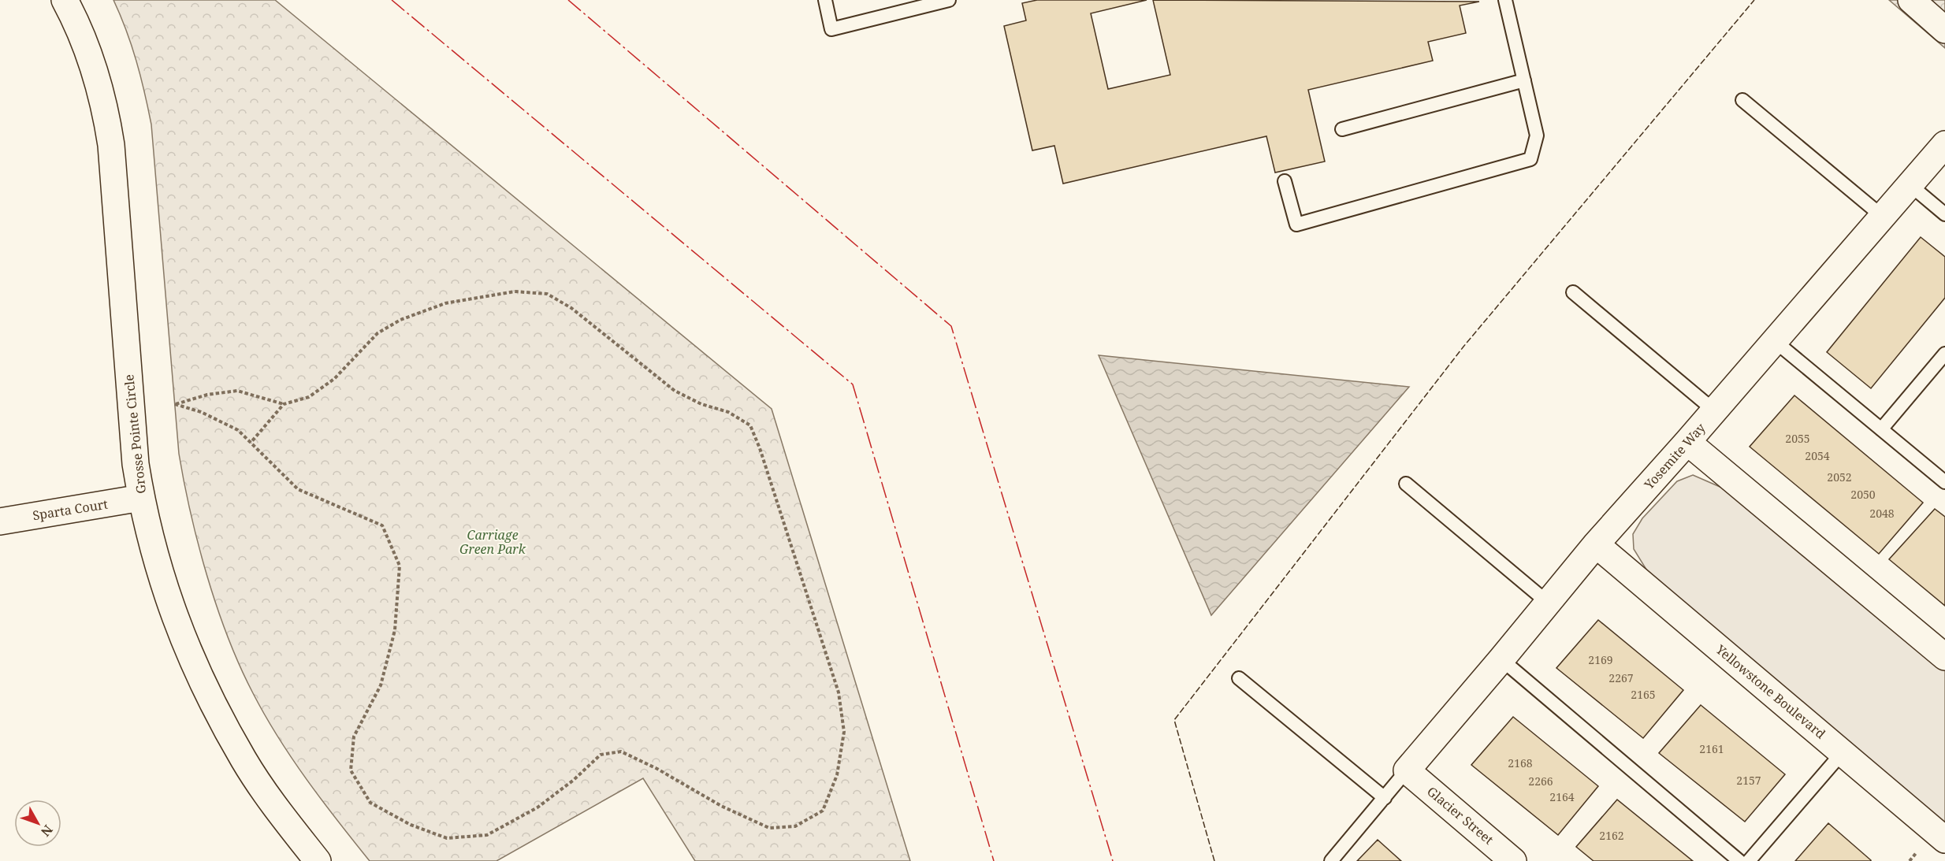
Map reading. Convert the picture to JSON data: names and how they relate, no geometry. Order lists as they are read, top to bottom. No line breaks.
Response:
{"streets":{"street":["Grosse Pointe Circle","Yosemite Way","Sparta Court","Yellowstone Boulevard","Glacier Street"]},"crossings":[["Grosse Pointe Circle","Sparta Court"],["Yosemite Way","Yellowstone Boulevard"],["Yosemite Way","Glacier Street"]],"parks":["Carriage Green Park"],"house_numbers":["2055","2054","2052","2050","2048","2169","2267","2165","2161","2168","2157","2266","2164","2162"],"north":"bottom right"}
